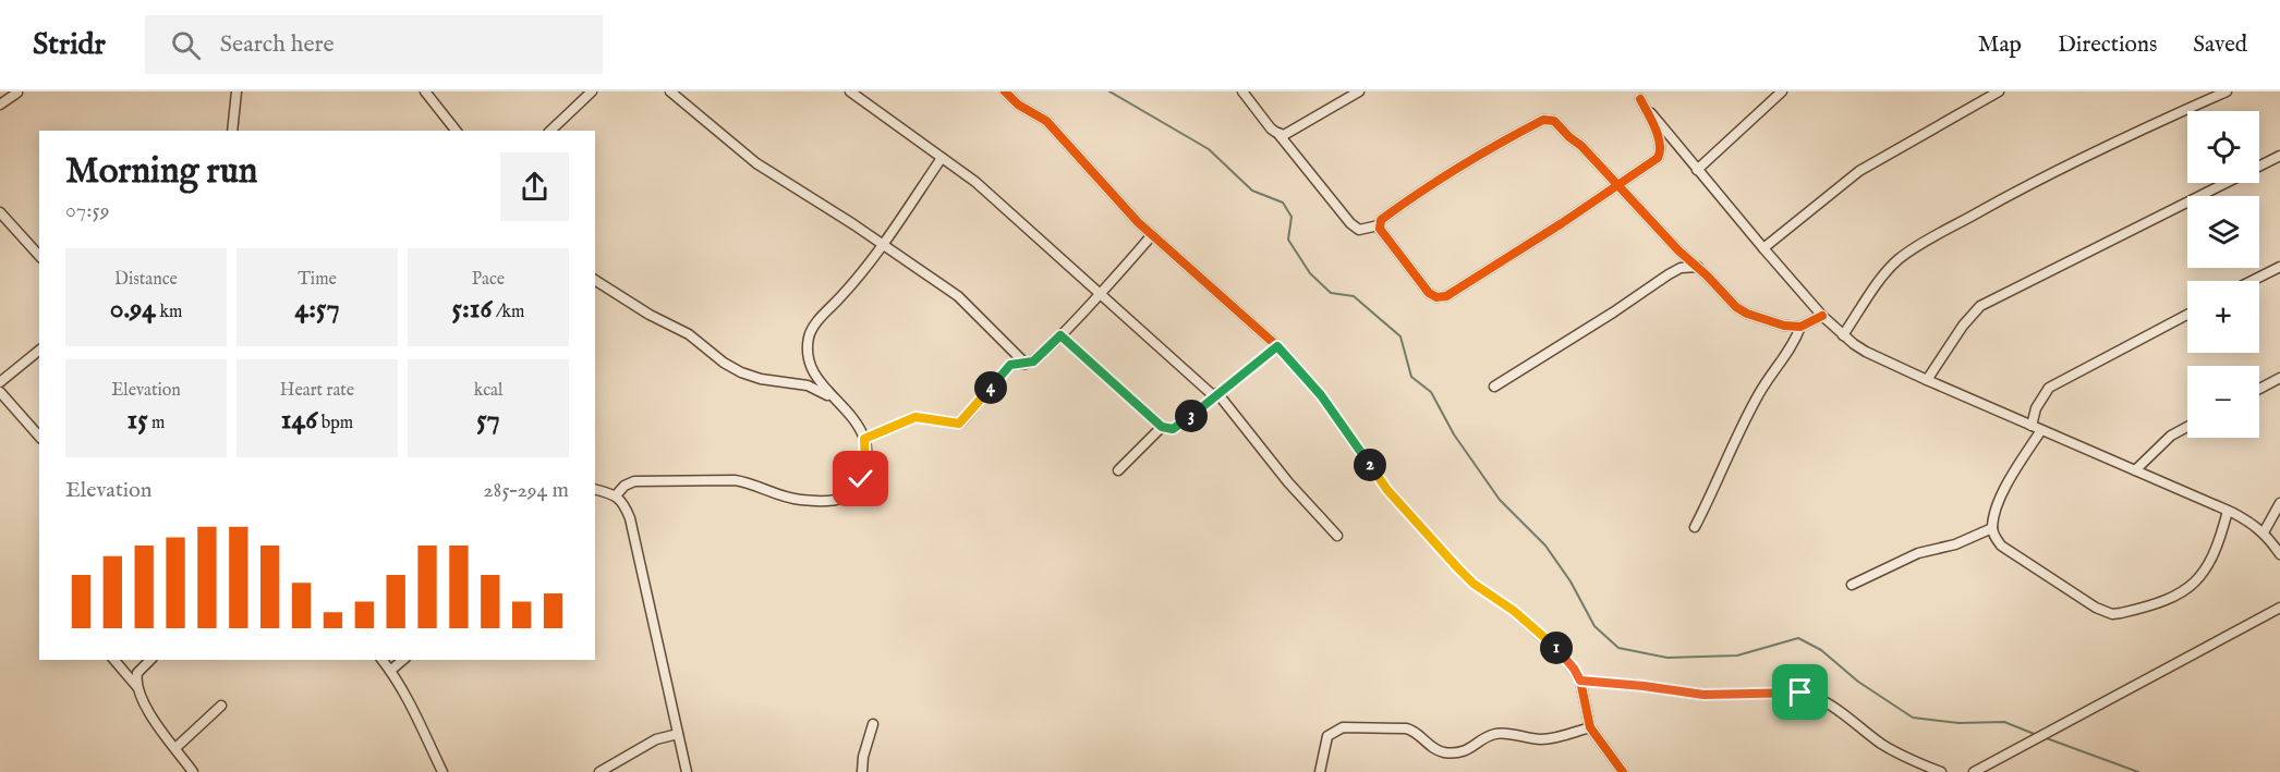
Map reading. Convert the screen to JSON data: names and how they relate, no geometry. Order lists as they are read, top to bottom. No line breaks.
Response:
{"page":{"header":"Stridr","search":"Search here","nav":["Map","Directions","Saved"],"map_buttons":["+","−"],"heading":["Morning run","07:59"],"stats":[["Distance","0.94 km"],["Time","4:57"],["Pace","5:16 /km"],["Elevation","15 m"],["Heart rate","146 bpm"],["kcal","57"]],"pins":["4","3","2","1"],"chart":["Elevation","285–294 m"]}}
